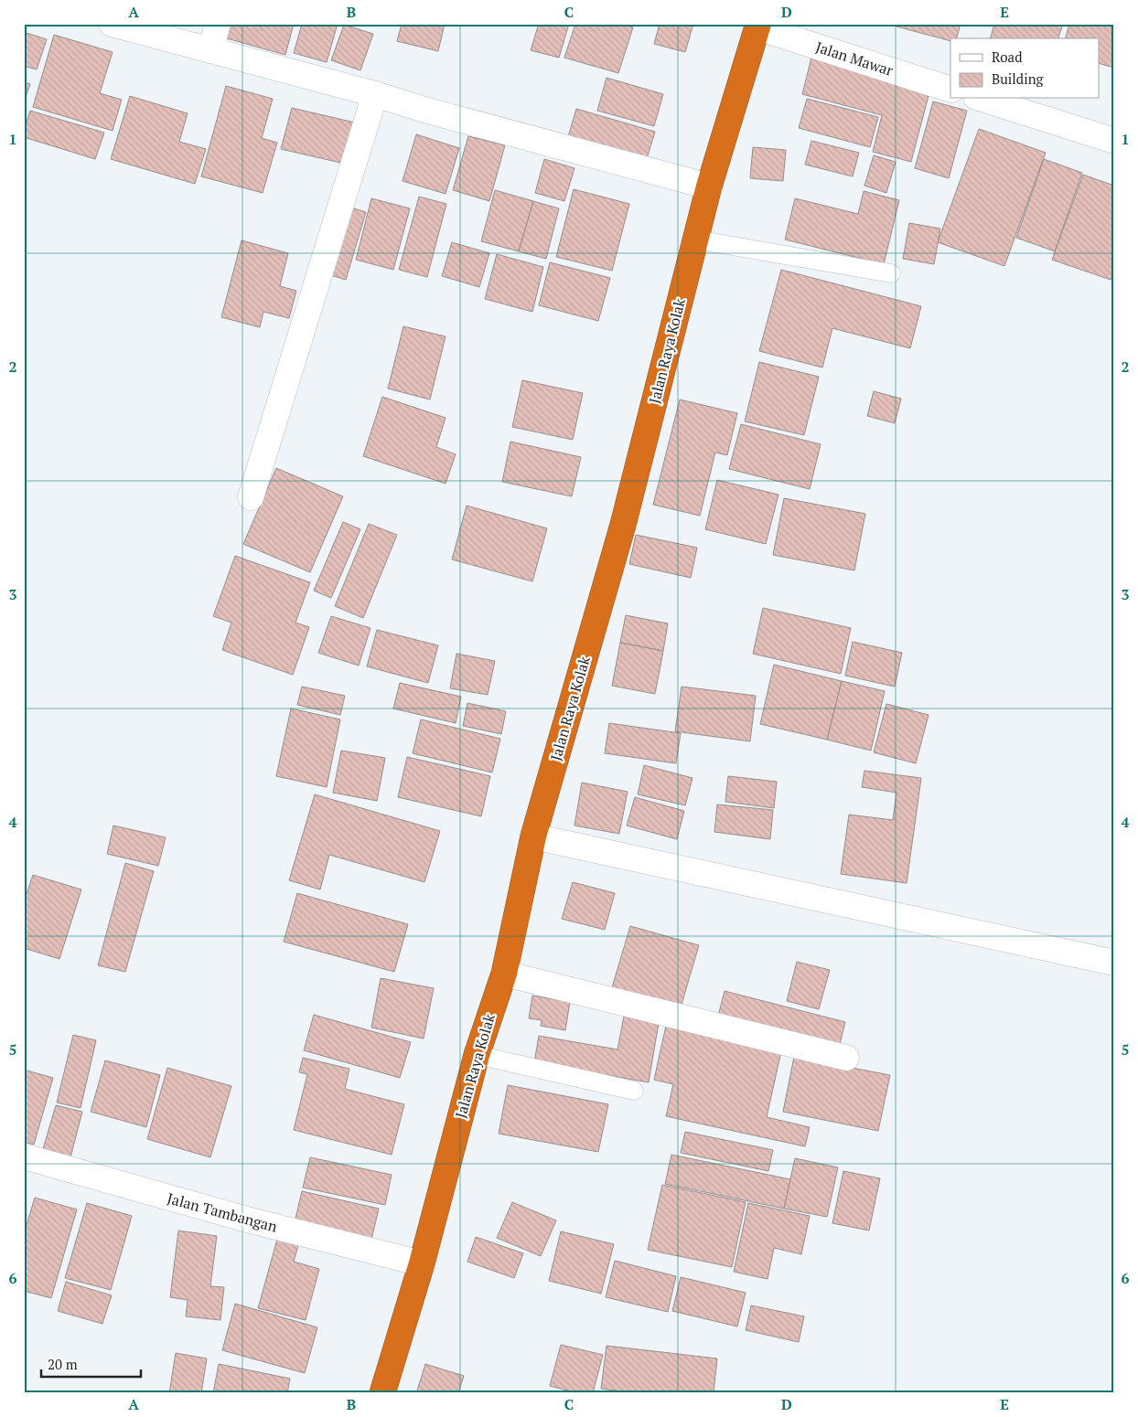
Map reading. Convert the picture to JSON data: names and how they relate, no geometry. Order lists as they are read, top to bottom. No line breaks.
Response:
{"streets":{"highway":["Jalan Raya Kolak"],"street":["Jalan Mawar","Jalan Tambangan"]},"crossings":[["Jalan Mawar","Jalan Raya Kolak"],["Jalan Raya Kolak","Jalan Tambangan"]],"legend":["Road","Building"],"scale_bar":"20 m","grid":{"columns":["A","B","C","D","E"],"rows":["1","2","3","4","5","6"]}}
